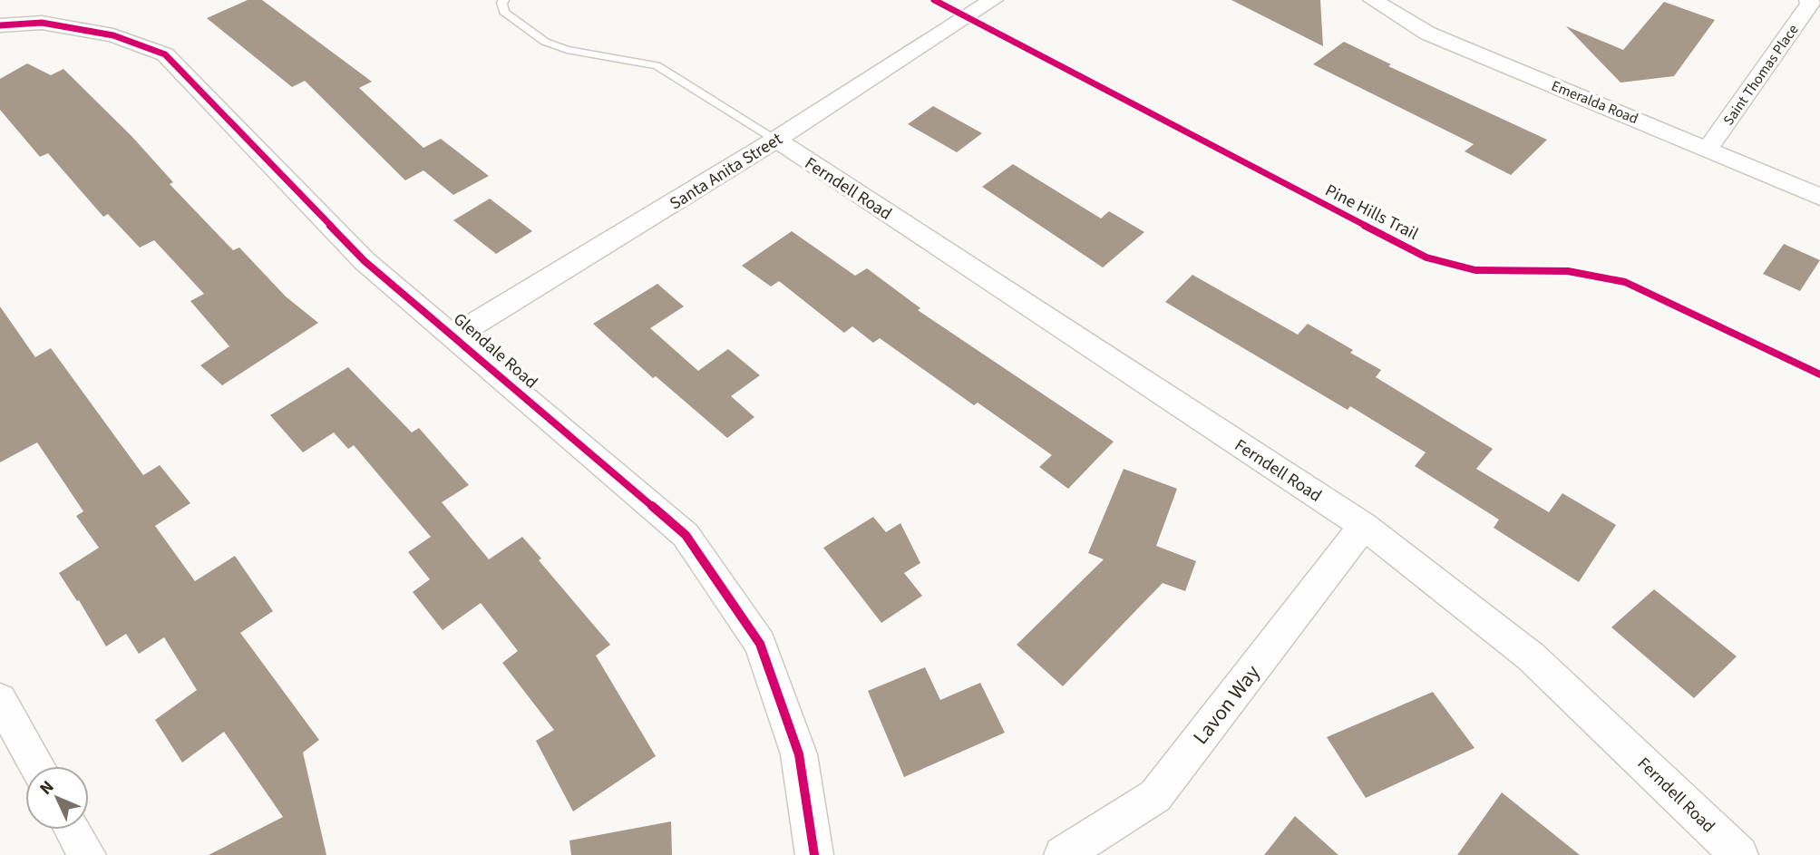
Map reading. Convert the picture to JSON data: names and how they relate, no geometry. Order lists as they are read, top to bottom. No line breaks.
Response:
{"streets":{"street":["Saint Thomas Place","Emeralda Road","Santa Anita Street","Ferndell Road","Glendale Road","Lavon Way"],"cycle path":["Pine Hills Trail"]},"crossings":[["Saint Thomas Place","Emeralda Road"],["Santa Anita Street","Ferndell Road"],["Santa Anita Street","Glendale Road"],["Ferndell Road","Lavon Way"]],"north":"top left"}
